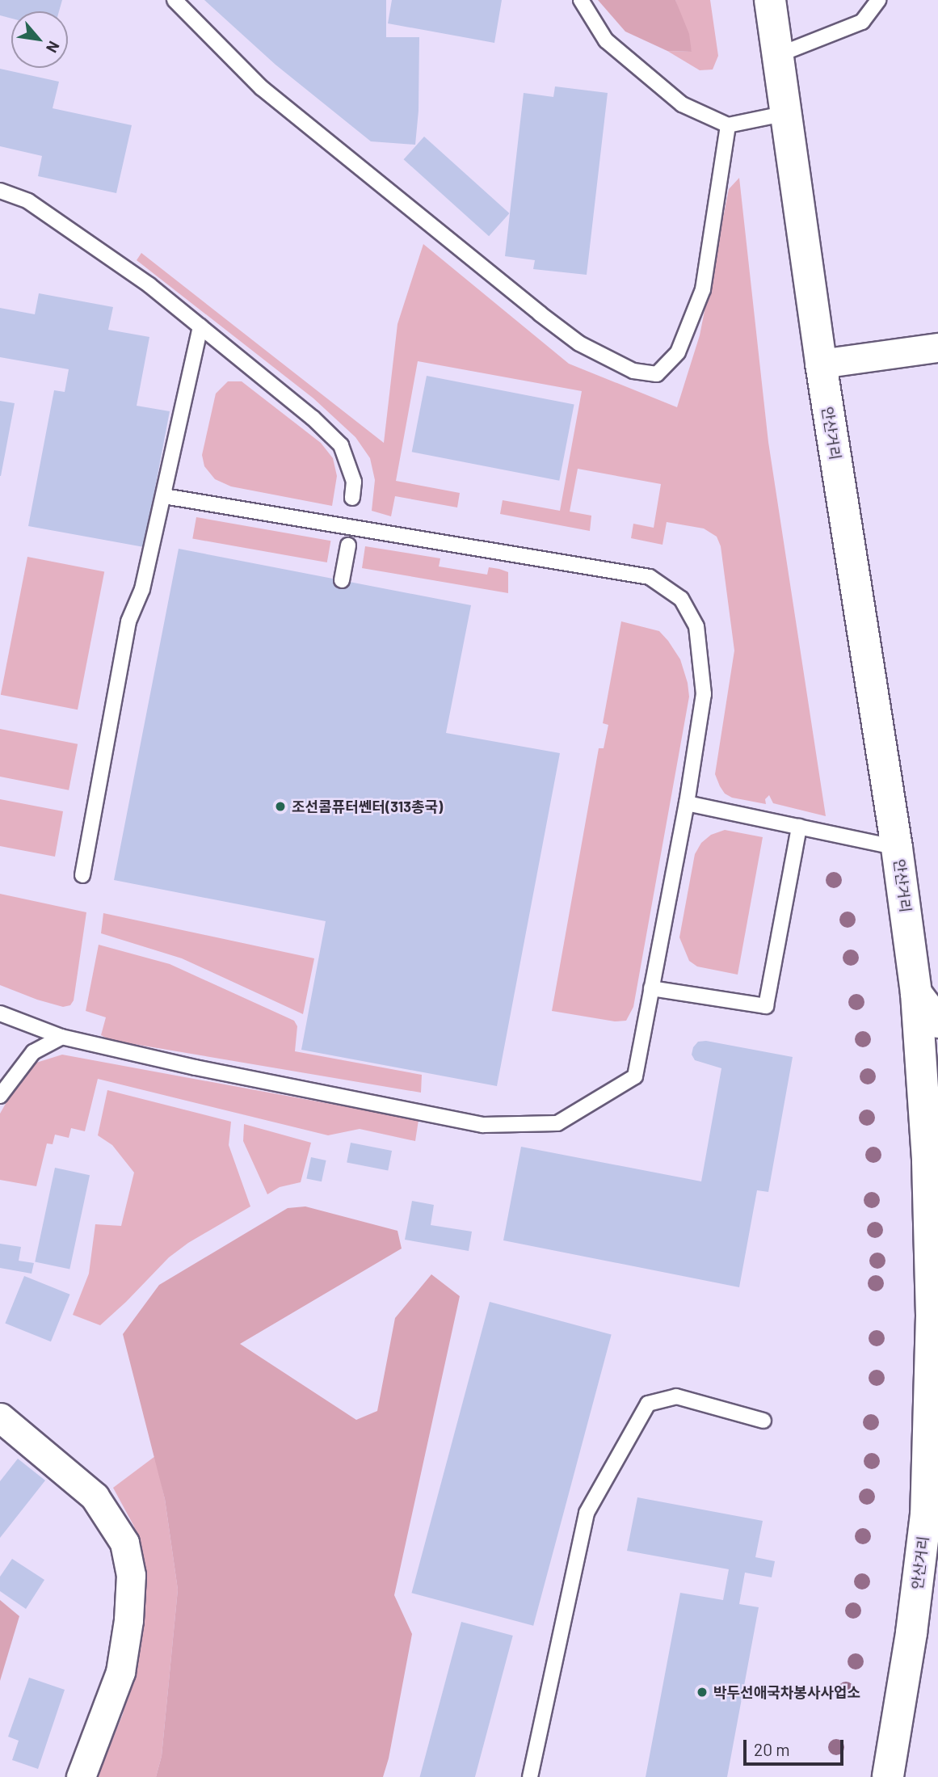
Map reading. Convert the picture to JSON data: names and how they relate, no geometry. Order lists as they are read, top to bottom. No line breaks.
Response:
{"streets":{"main road":["안산거리"]},"places":["조선콤퓨터쎈터(313총국)","박두선애국차봉사사업소"],"scale_bar":"20 m","north":"bottom right"}
